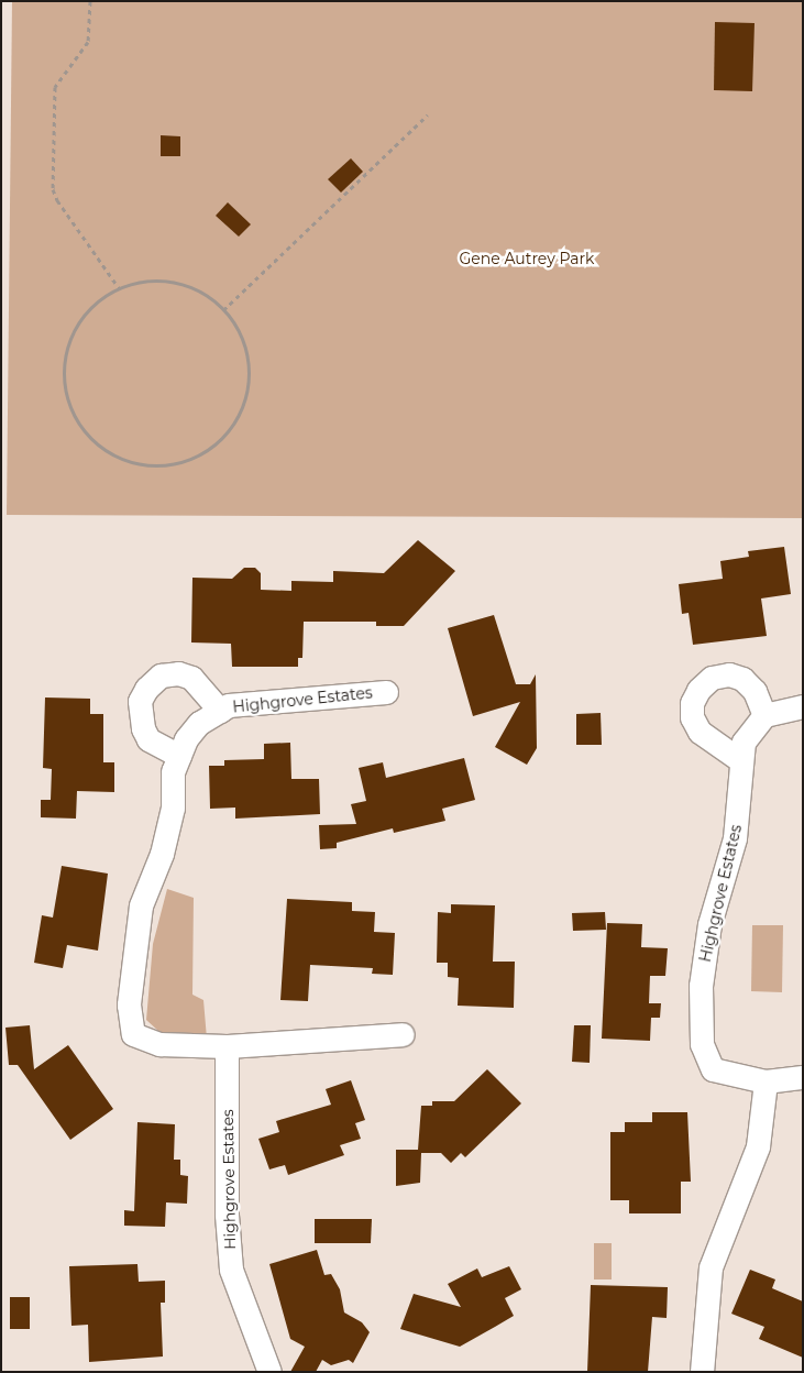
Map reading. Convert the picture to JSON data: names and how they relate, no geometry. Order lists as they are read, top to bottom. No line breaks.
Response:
{"streets":{"street":["Highgrove Estates"]},"parks":["Gene Autrey Park"]}
